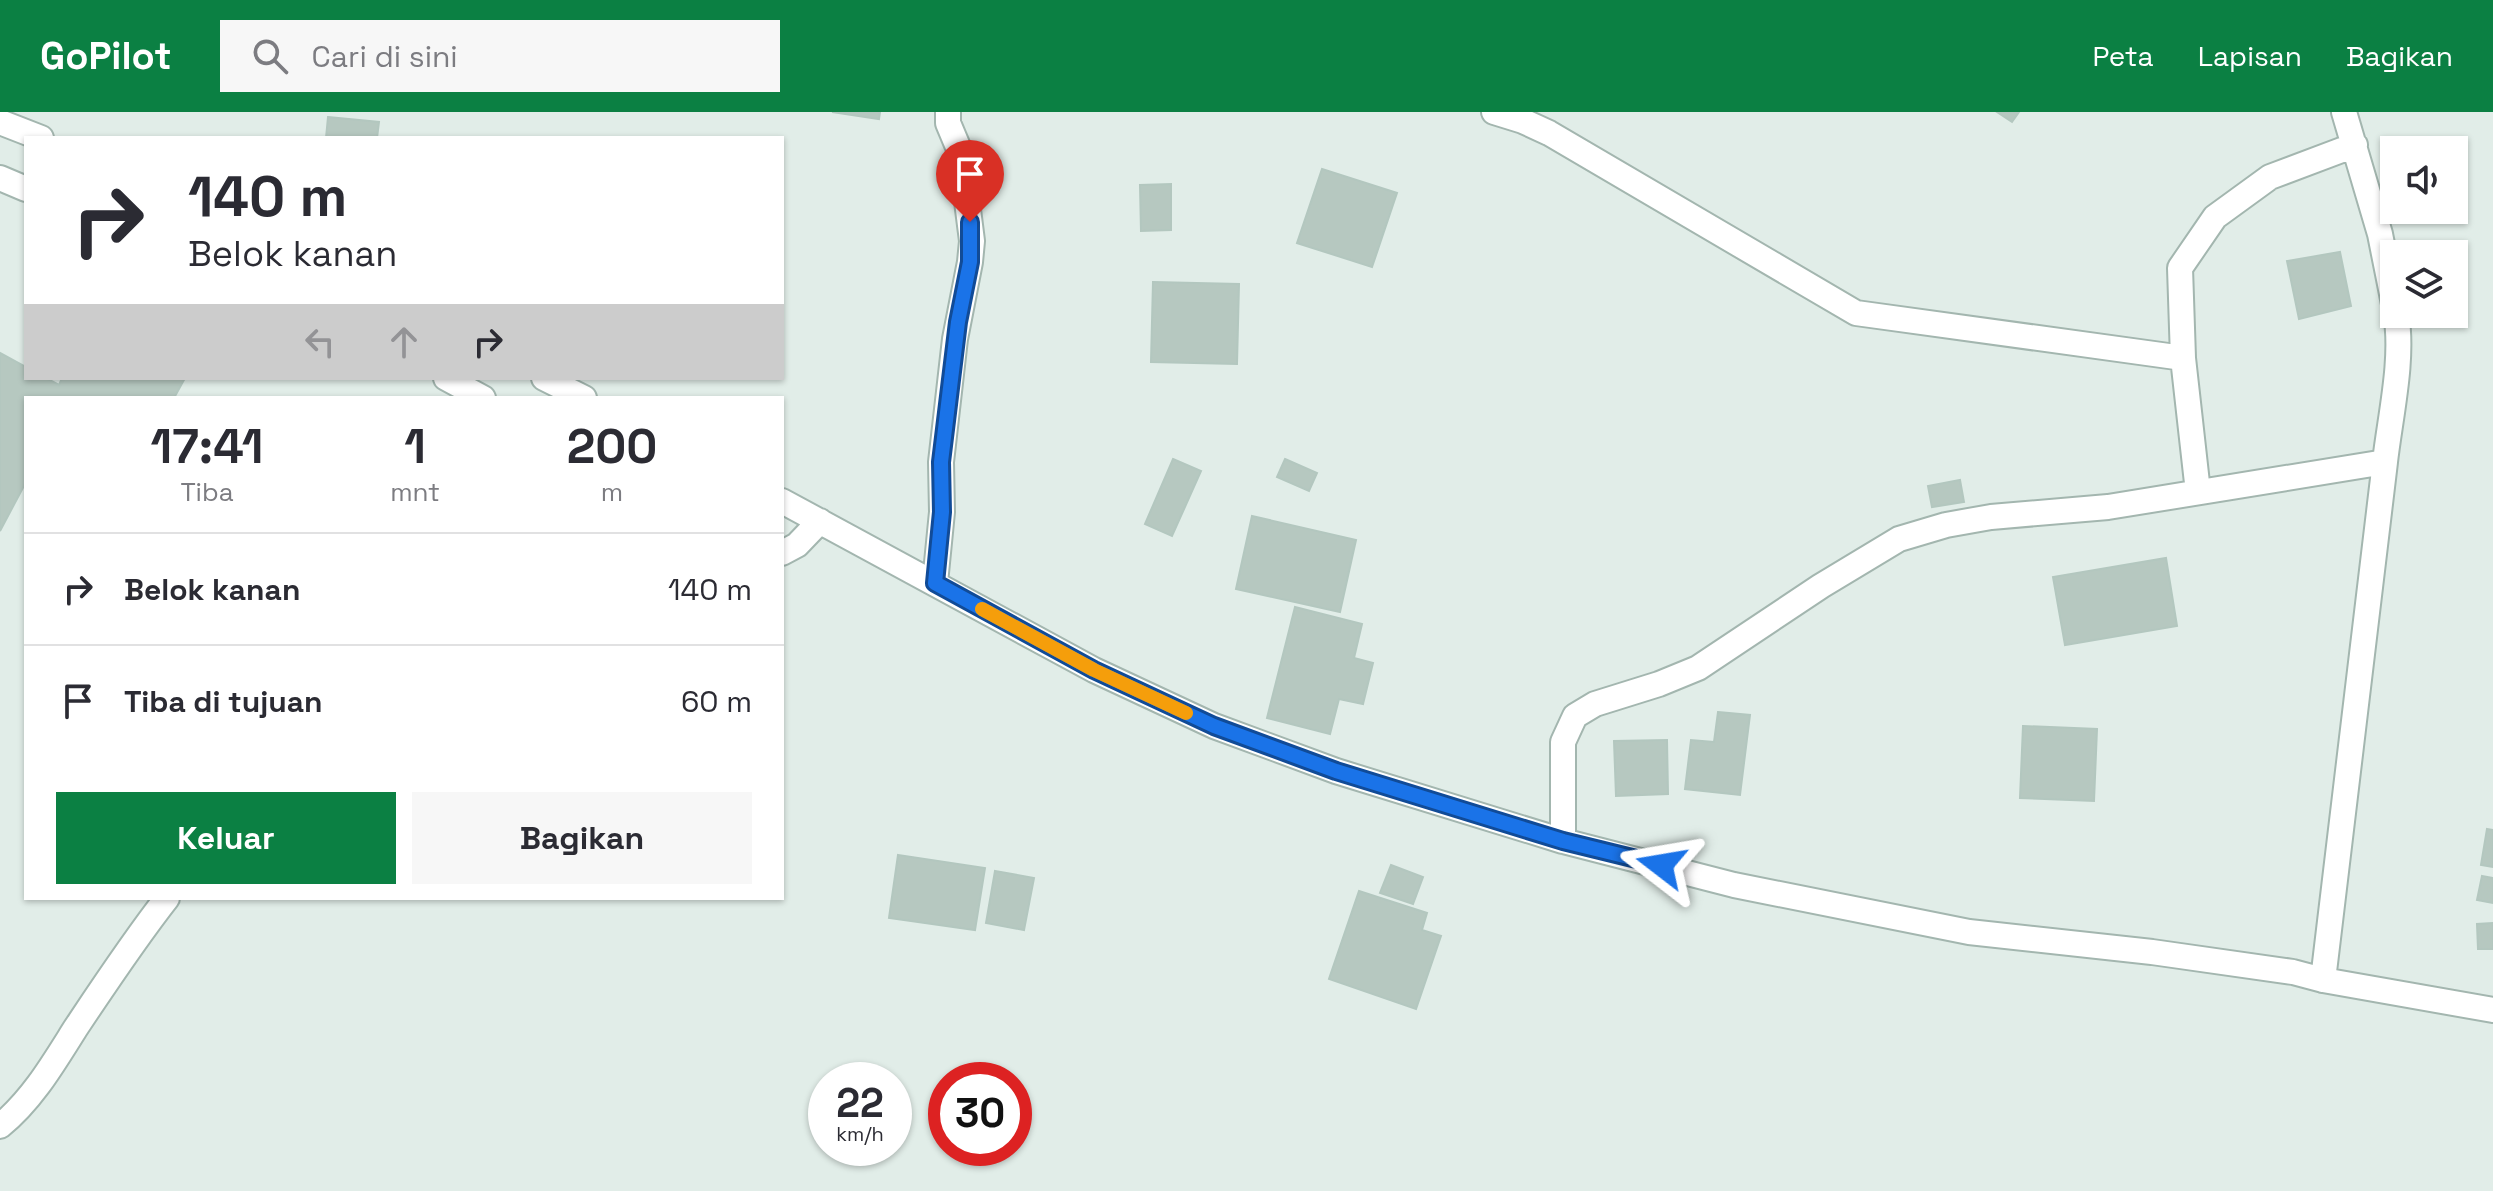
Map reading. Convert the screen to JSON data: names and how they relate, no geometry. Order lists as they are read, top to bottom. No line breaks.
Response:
{"page":{"header":"GoPilot","search":"Cari di sini","nav":["Peta","Lapisan","Bagikan"],"turn":["140 m","Belok kanan"],"eta":["17:41","Tiba","1","mnt","200","m"],"list":[{"name":"Belok kanan","value":"140 m"},{"name":"Tiba di tujuan","value":"60 m"}],"buttons":["Keluar","Bagikan"],"speed":"22 km/h","limit":"30"}}
